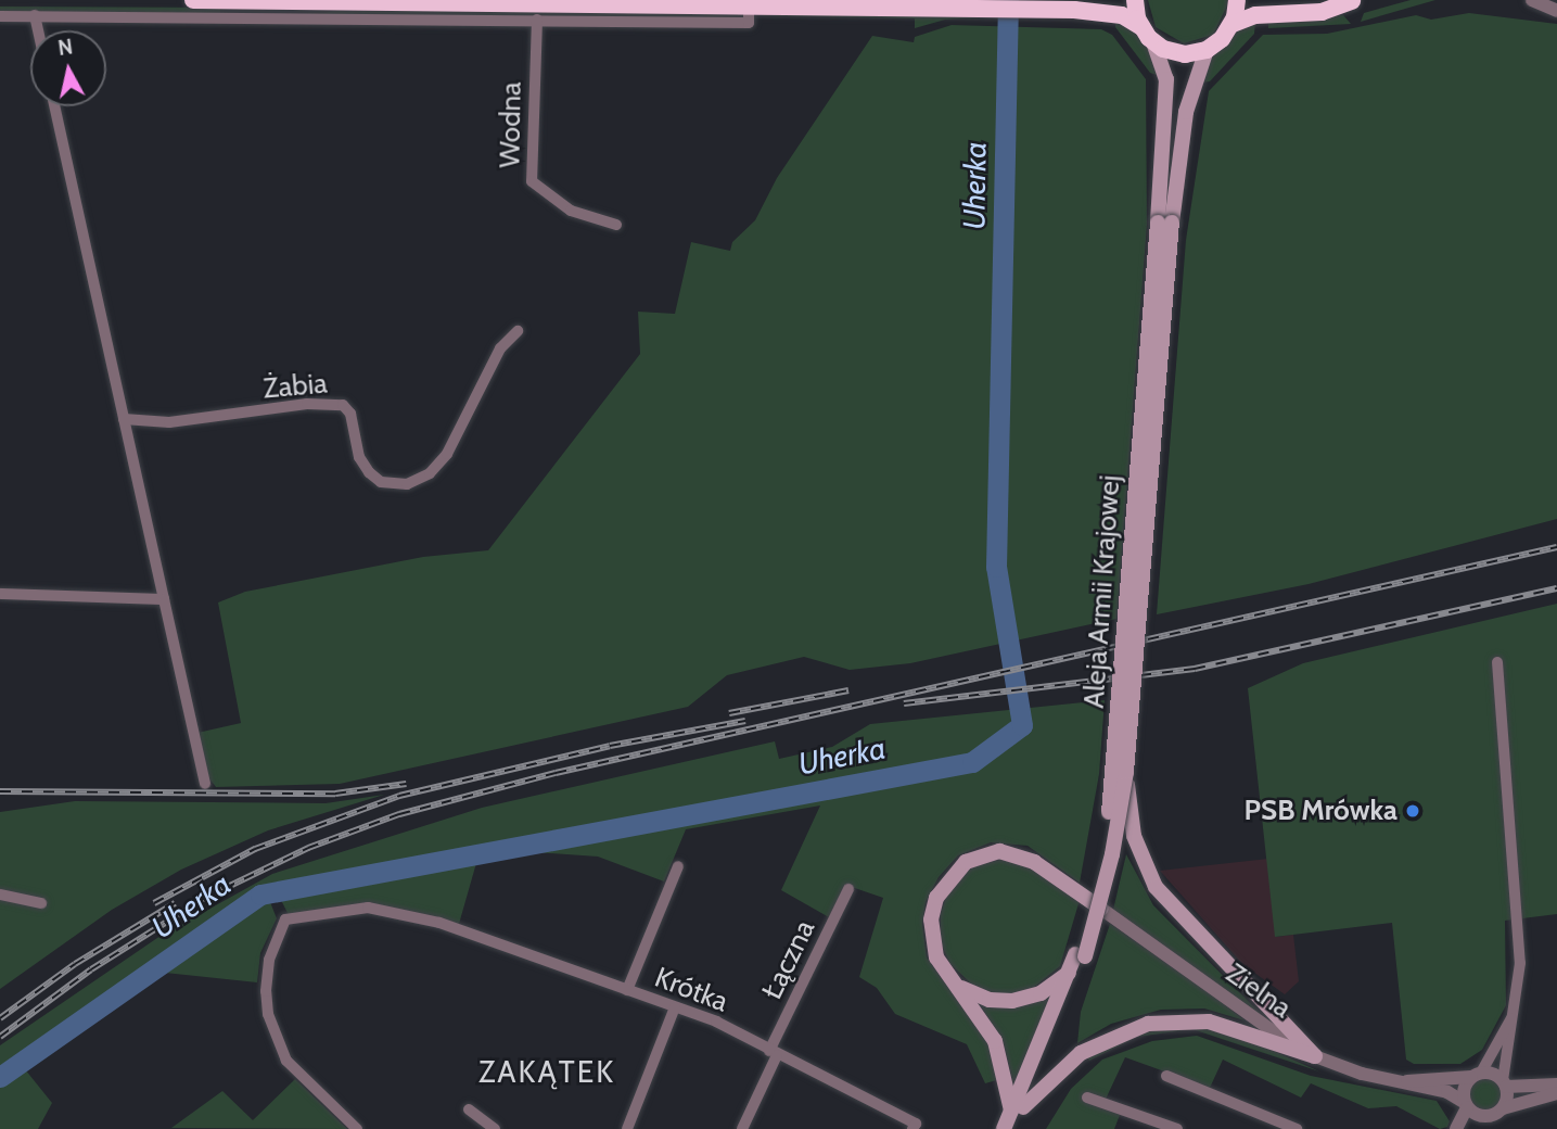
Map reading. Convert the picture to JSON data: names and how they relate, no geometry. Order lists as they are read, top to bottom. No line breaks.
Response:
{"streets":{"main road":["Aleja Armii Krajowej"],"street":["Wodna","Żabia","Łączna","Krótka","Zielna"]},"crossings":[["Łączna","Krótka"]],"districts":["ZAKĄTEK"],"water":["Uherka"],"places":["PSB Mrówka"],"north":"top"}
